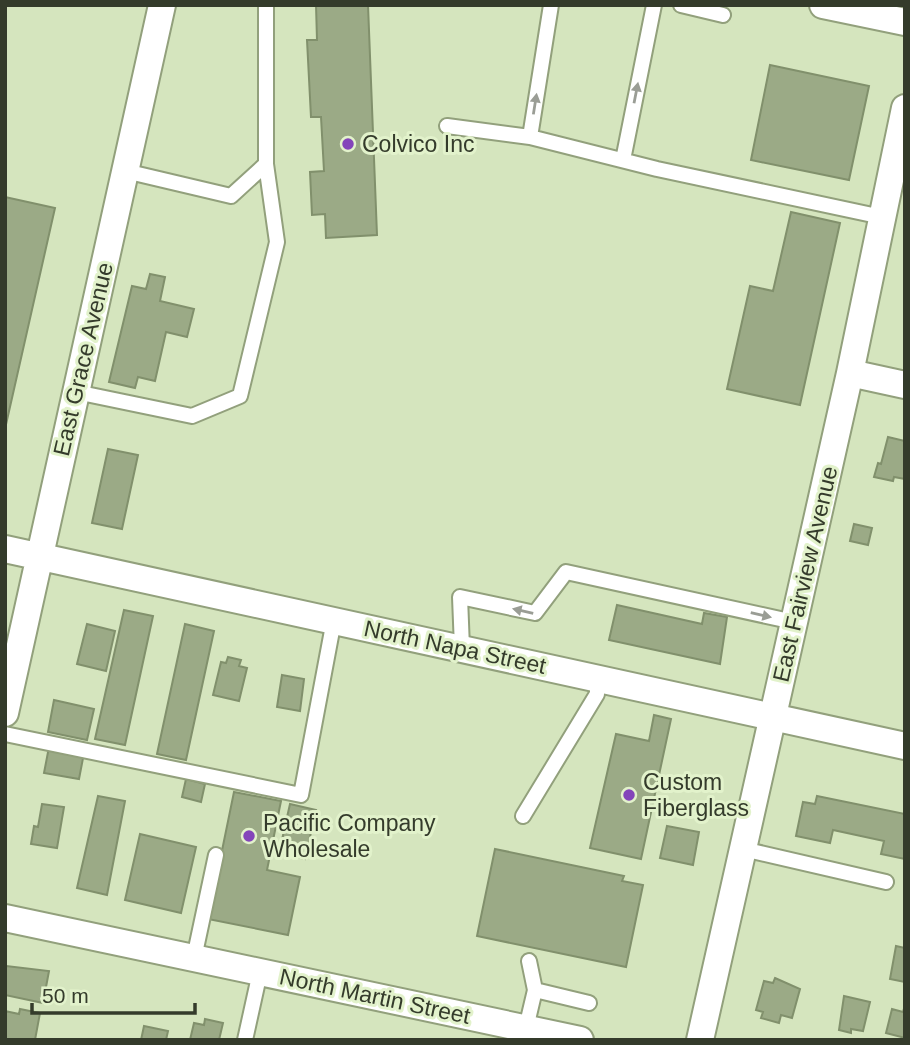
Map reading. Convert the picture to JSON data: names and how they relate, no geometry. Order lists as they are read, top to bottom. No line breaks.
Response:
{"streets":{"street":["East Grace Avenue","East Fairview Avenue","North Napa Street","North Martin Street"]},"crossings":[["East Grace Avenue","North Napa Street"],["East Fairview Avenue","North Napa Street"]],"places":["Colvico Inc","Custom Fiberglass","Pacific Company Wholesale"],"scale_bar":"50 m"}
